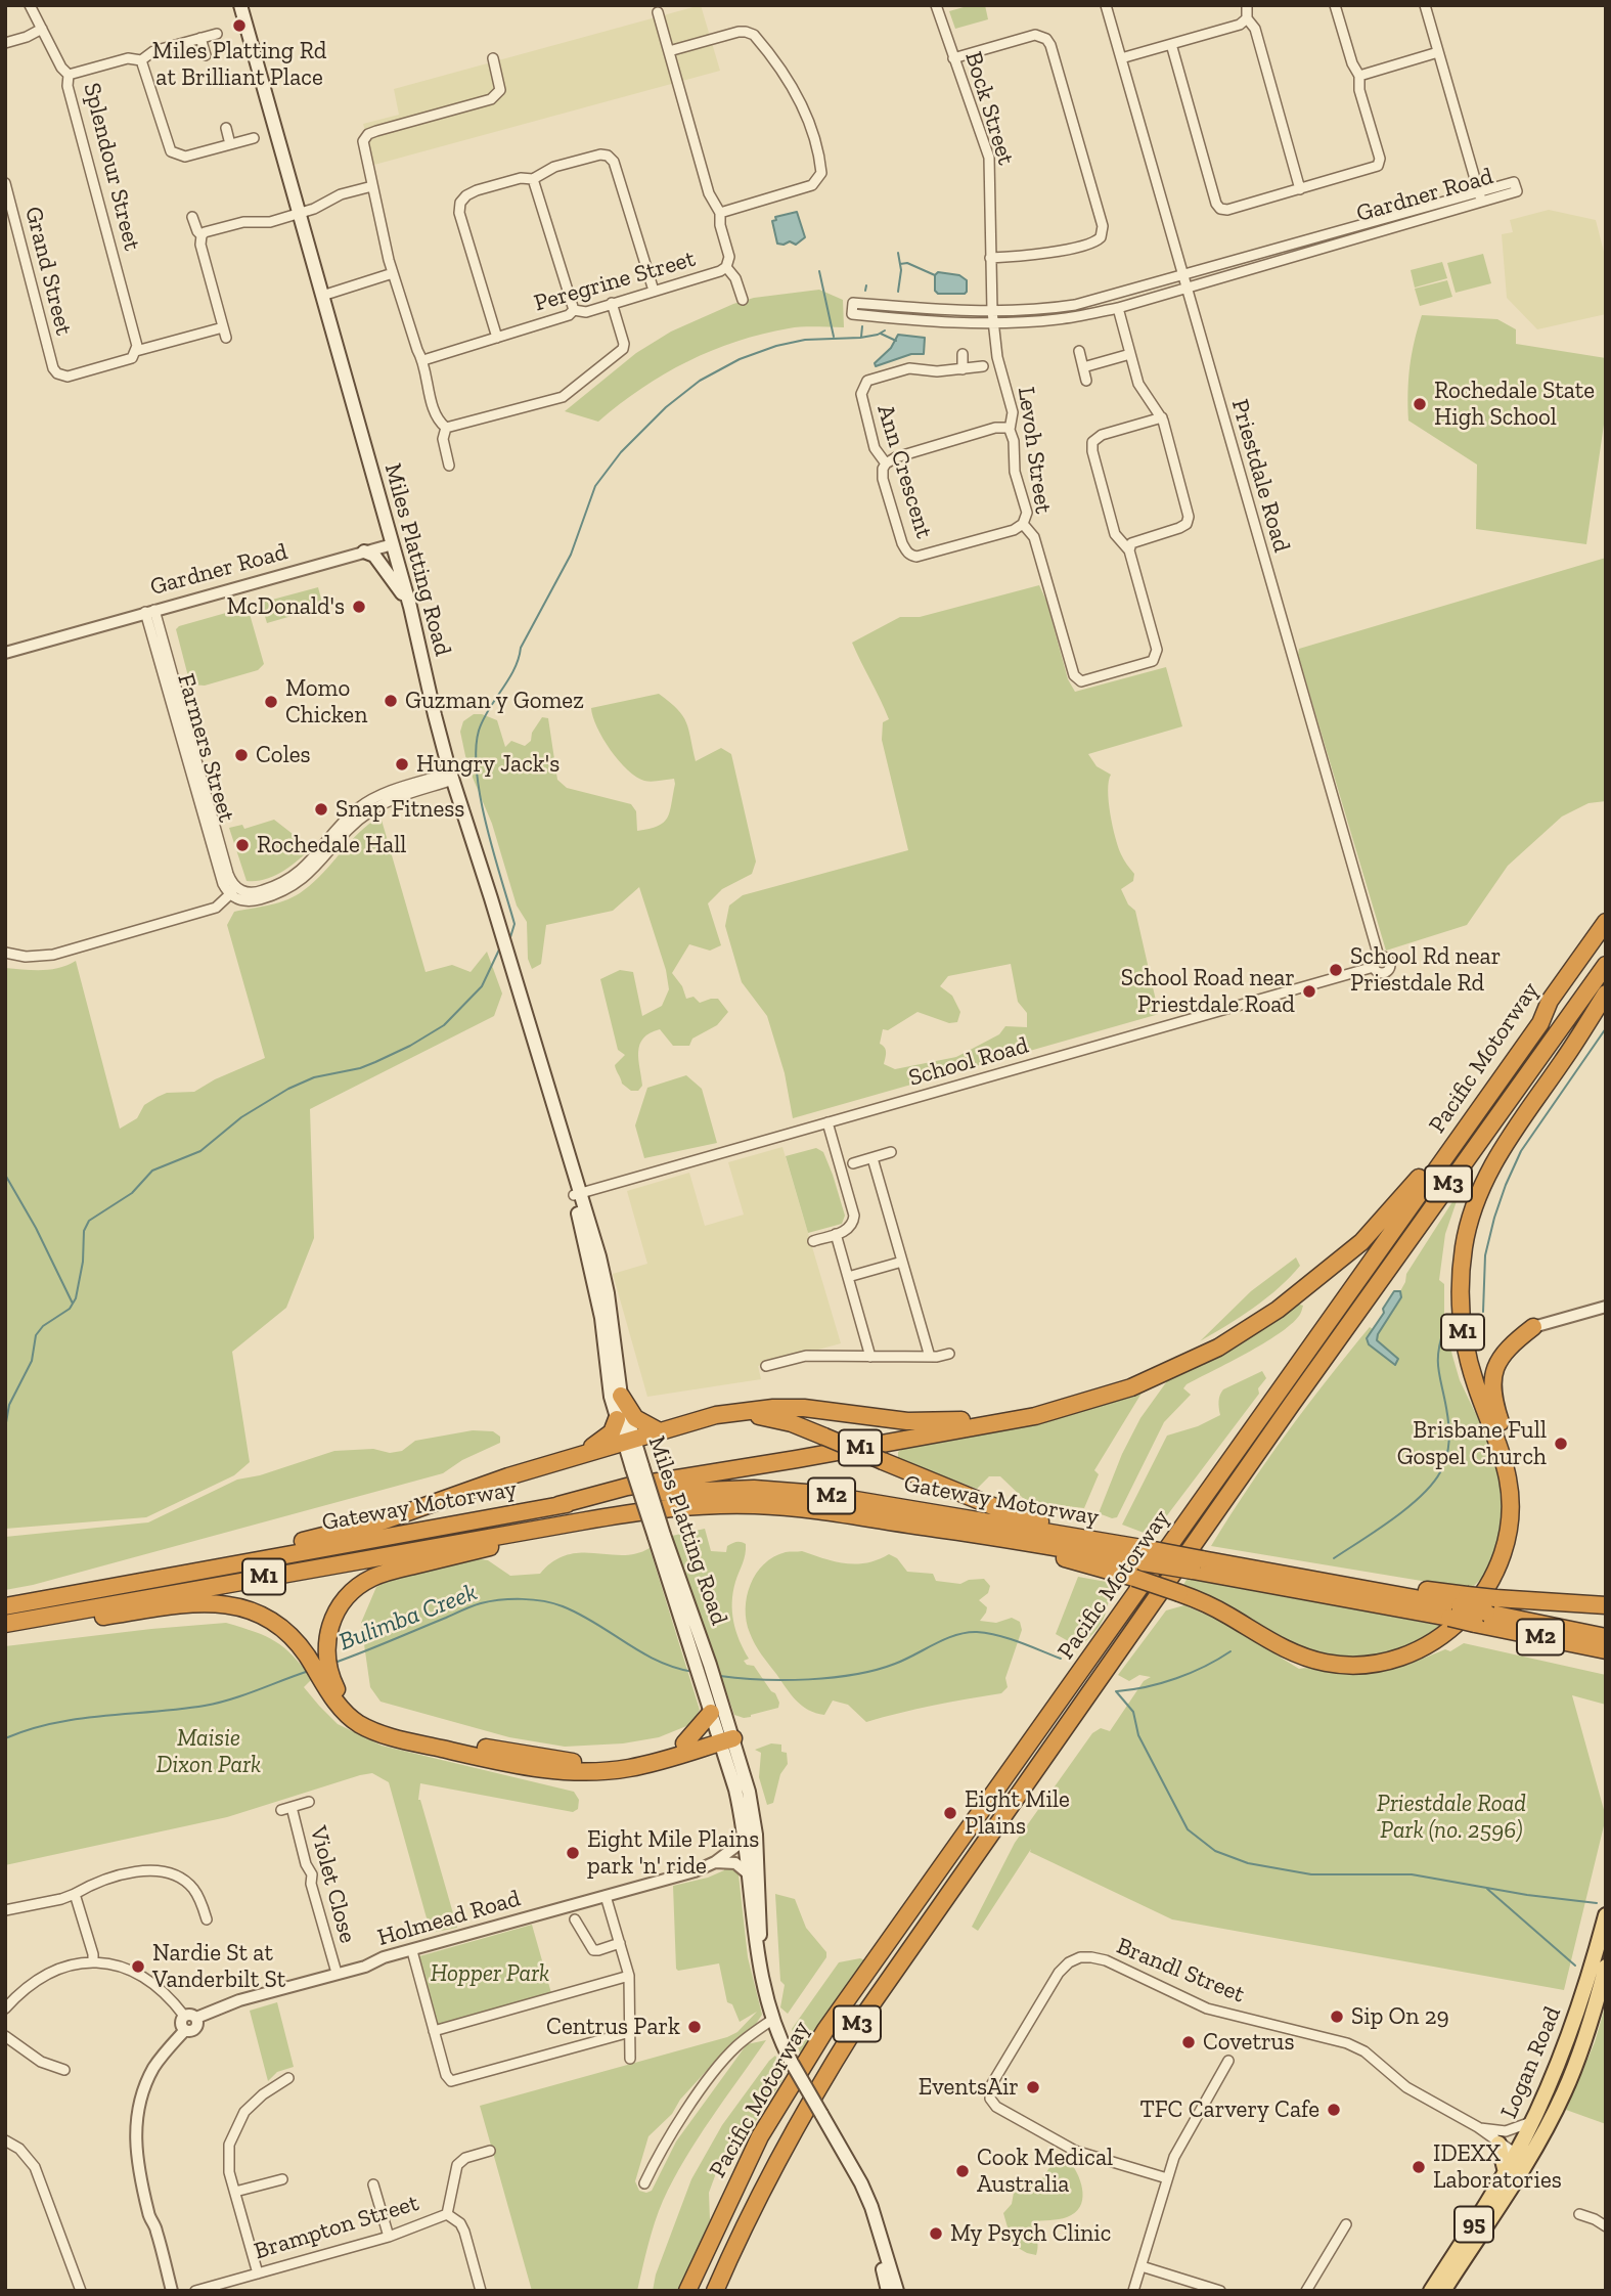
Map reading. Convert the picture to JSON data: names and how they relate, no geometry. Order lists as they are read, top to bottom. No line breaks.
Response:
{"streets":{"highway":["Pacific Motorway","M3","M1","M2","Gateway Motorway"],"main road":["Miles Platting Road","Logan Road","95"],"street":["Bock Street","Splendour Street","Gardner Road","Grand Street","Peregrine Street","Levoh Street","Ann Crescent","Priestdale Road","Farmers Street","School Road","Violet Close","Holmead Road","Brandl Street","Brampton Street"]},"crossings":[["Bock Street","Gardner Road"],["Bock Street","Levoh Street"],["Splendour Street","Grand Street"],["Gardner Road","Levoh Street"],["Gardner Road","Priestdale Road"],["Gardner Road","Miles Platting Road"],["Gardner Road","Farmers Street"],["Levoh Street","Ann Crescent"],["Priestdale Road","School Road"],["Miles Platting Road","School Road"],["Miles Platting Road","Holmead Road"],["Pacific Motorway","M1"],["M1","Gateway Motorway"],["Violet Close","Holmead Road"],["Brandl Street","Logan Road"]],"water":["Bulimba Creek"],"parks":["Maisie Dixon Park","Priestdale Road Park (no. 2596)","Hopper Park"],"places":["Miles Platting Rd at Brilliant Place","Rochedale State High School","McDonald's","Guzman y Gomez","Momo Chicken","Coles","Hungry Jack's","Snap Fitness","Rochedale Hall","School Rd near Priestdale Rd","School Road near Priestdale Road","Brisbane Full Gospel Church","Eight Mile Plains","Eight Mile Plains park 'n' ride","Nardie St at Vanderbilt St","Sip On 29","Centrus Park","Covetrus","EventsAir","TFC Carvery Cafe","IDEXX Laboratories","Cook Medical Australia","My Psych Clinic"]}
